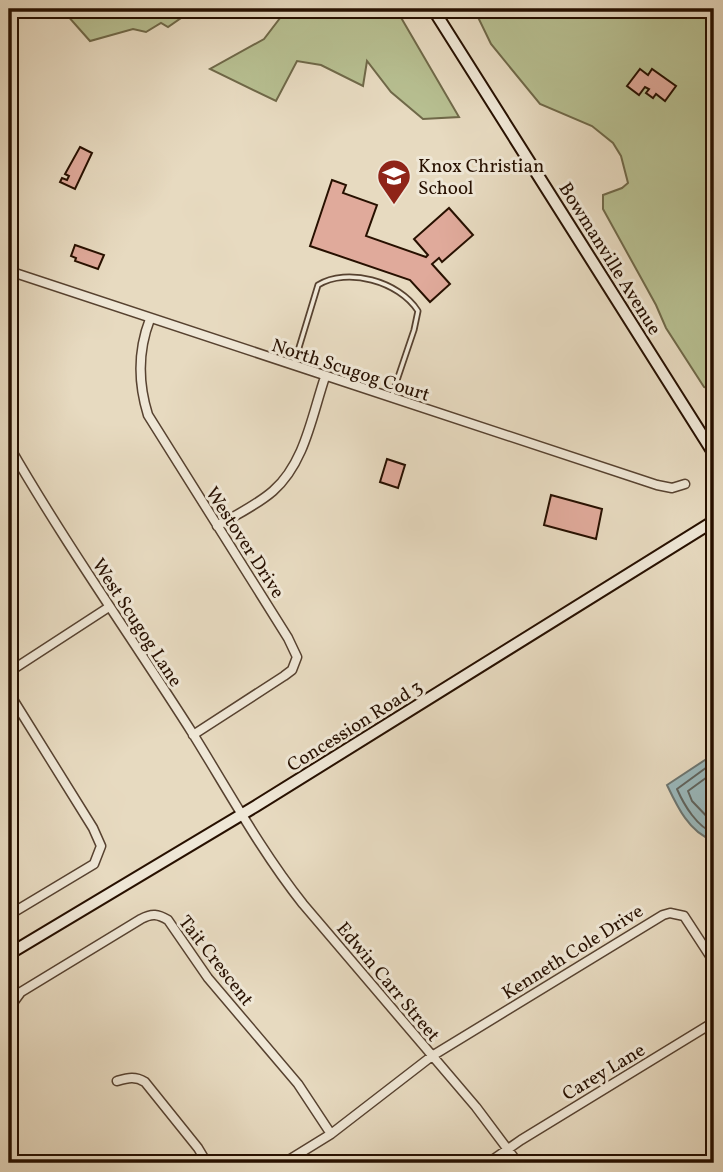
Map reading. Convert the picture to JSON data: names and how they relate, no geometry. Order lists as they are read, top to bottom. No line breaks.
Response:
{"streets":{"street":["Bowmanville Avenue","North Scugog Court","Westover Drive","West Scugog Lane","Concession Road 3","Kenneth Cole Drive","Tait Crescent","Edwin Carr Street","Carey Lane"]},"crossings":[["North Scugog Court","Westover Drive"],["Westover Drive","West Scugog Lane"],["West Scugog Lane","Concession Road 3"],["West Scugog Lane","Edwin Carr Street"],["Concession Road 3","Edwin Carr Street"],["Kenneth Cole Drive","Tait Crescent"],["Kenneth Cole Drive","Edwin Carr Street"],["Edwin Carr Street","Carey Lane"]],"places":{"school or university":["Knox Christian School"]}}
